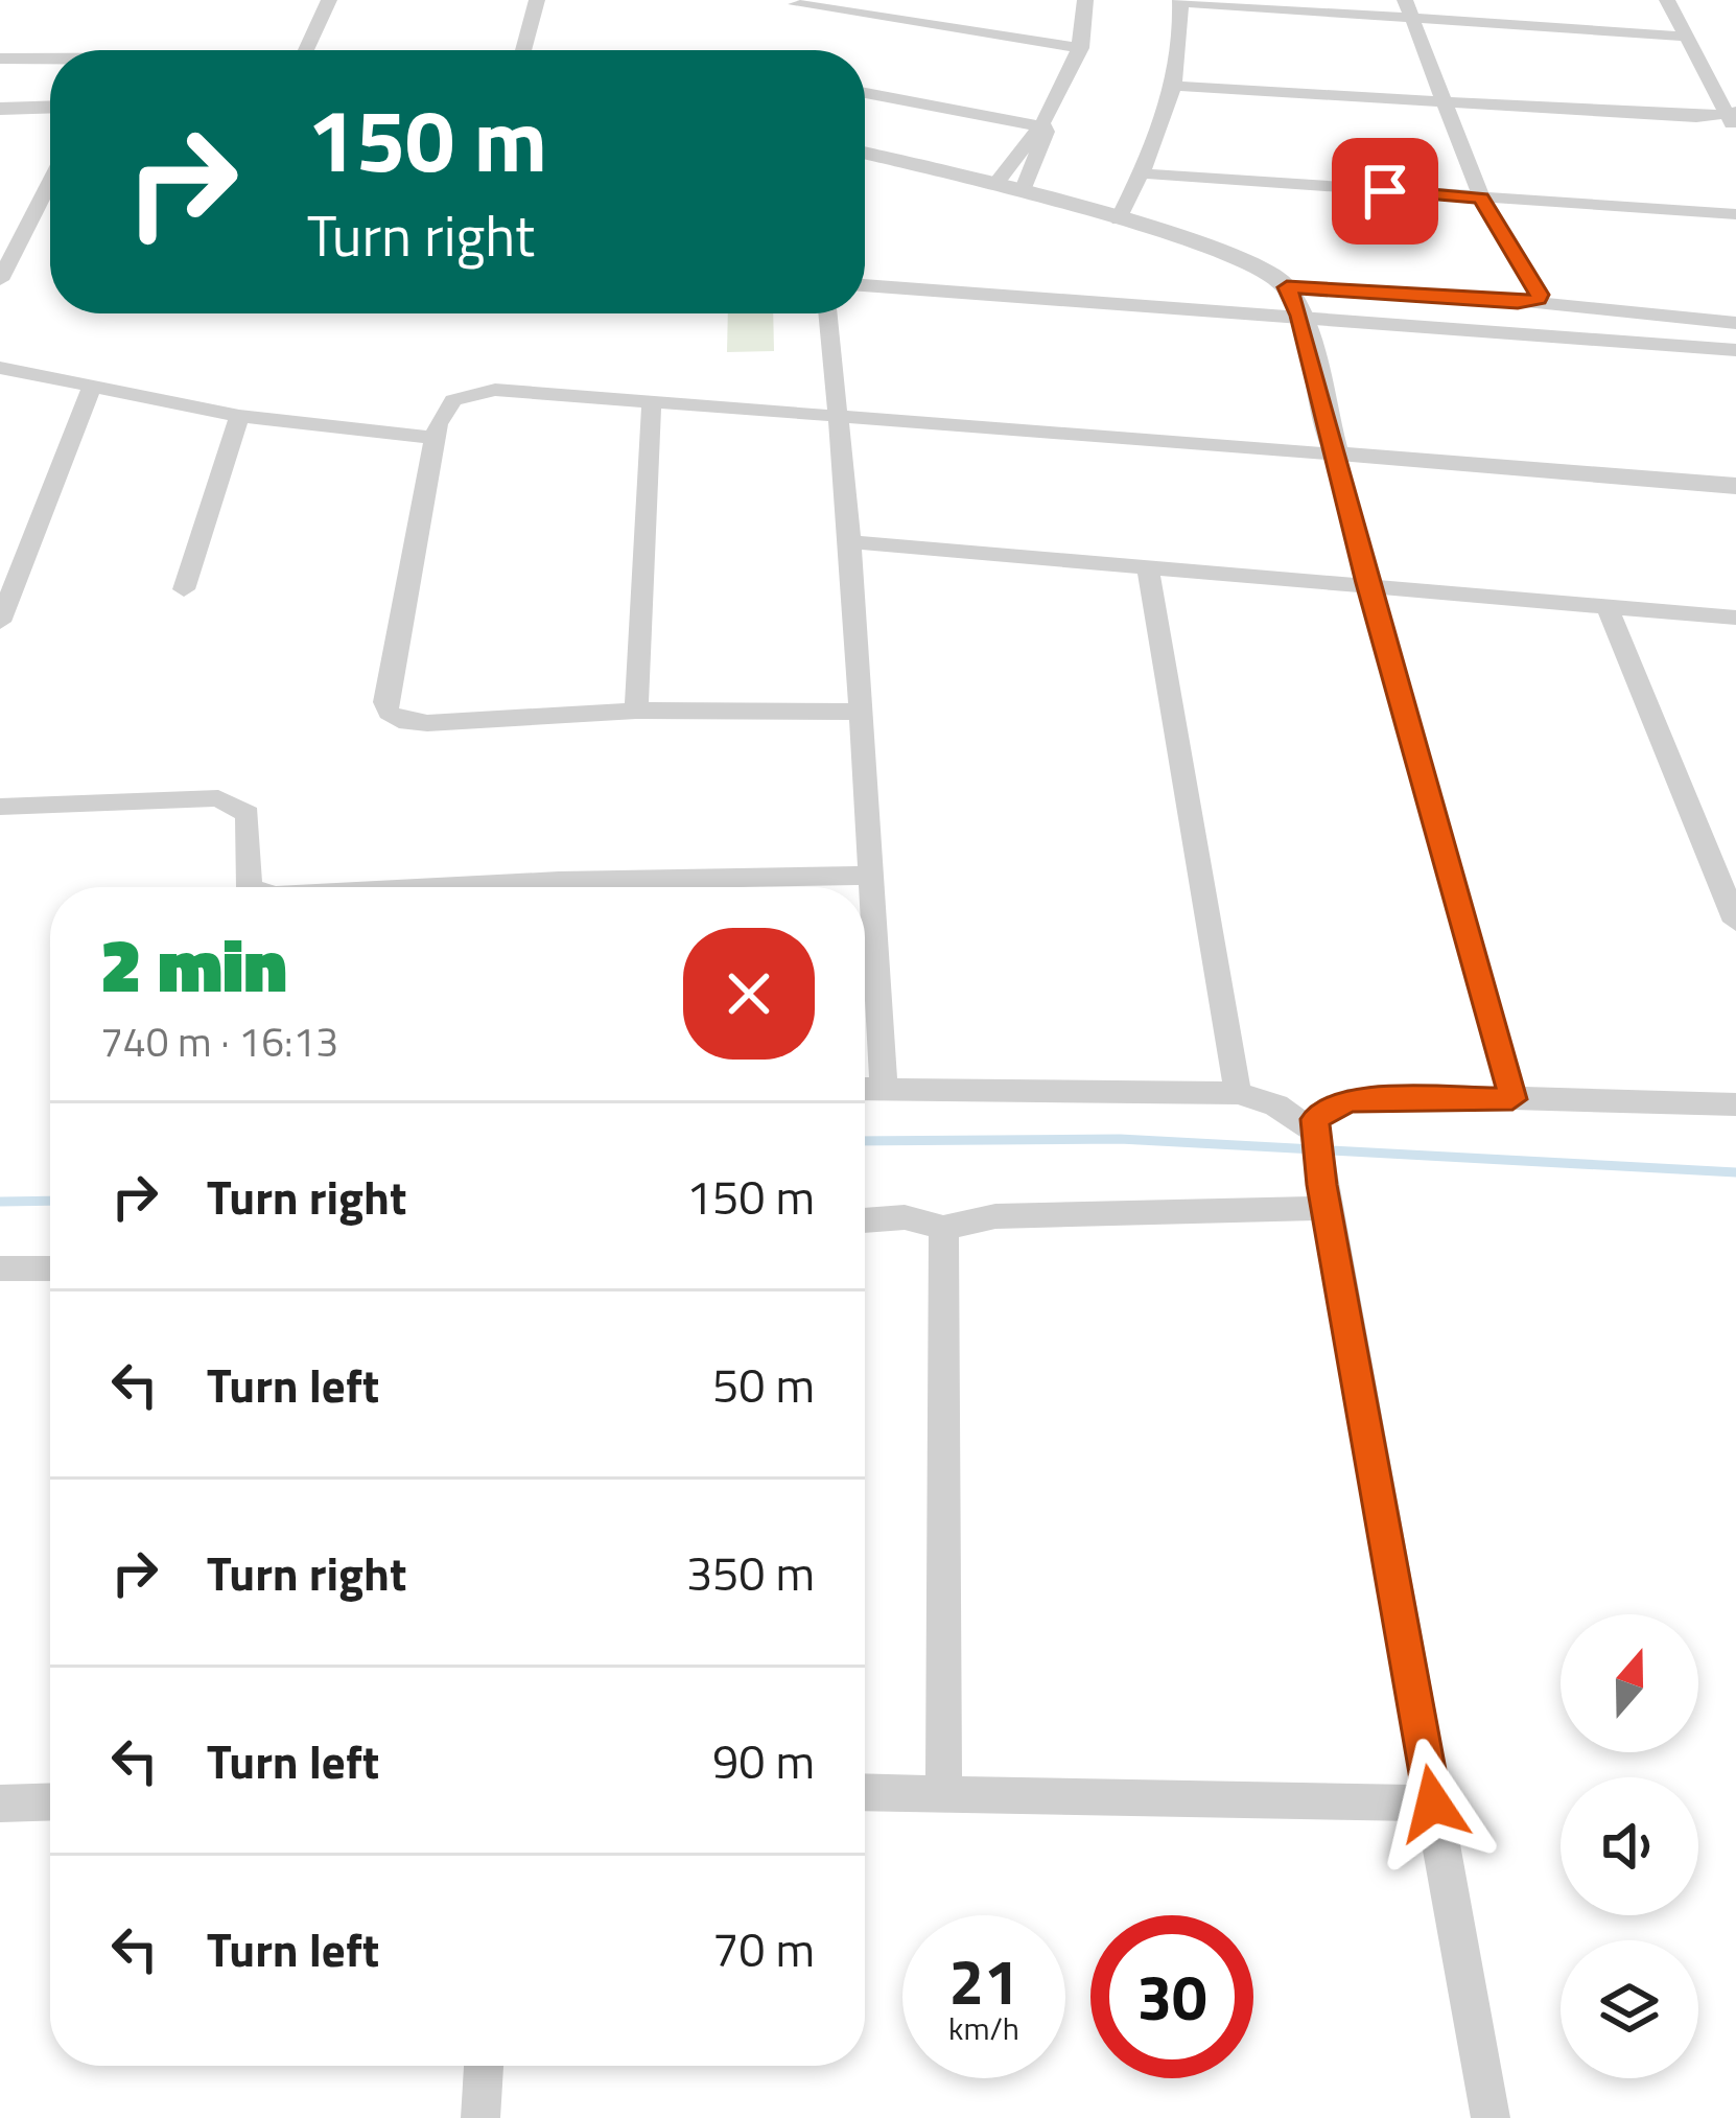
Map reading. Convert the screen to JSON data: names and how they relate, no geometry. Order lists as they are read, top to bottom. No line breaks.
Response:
{"north":"top","page":{"turn":["150 m","Turn right"],"heading":["2 min","740 m · 16:13"],"list":[{"name":"Turn right","value":"150 m"},{"name":"Turn left","value":"50 m"},{"name":"Turn right","value":"350 m"},{"name":"Turn left","value":"90 m"},{"name":"Turn left","value":"70 m"}],"speed":"21 km/h","limit":"30"}}
